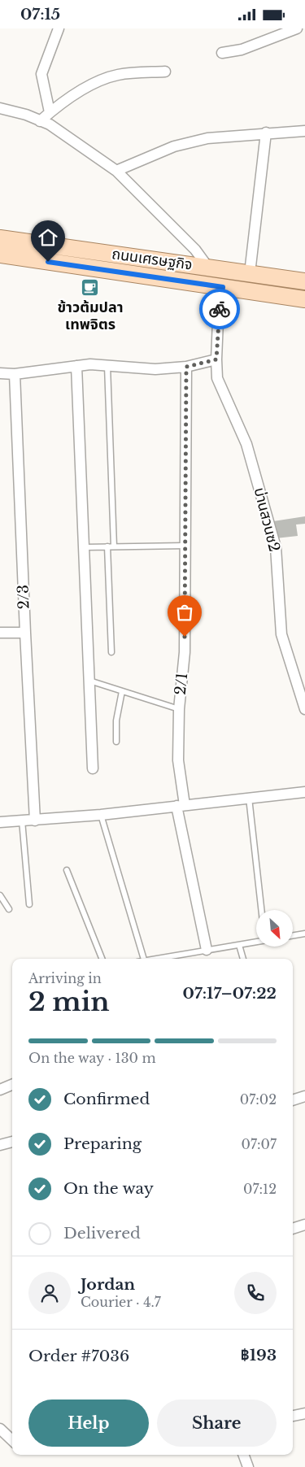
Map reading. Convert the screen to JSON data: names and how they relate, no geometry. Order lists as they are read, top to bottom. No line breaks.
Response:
{"streets":{"main road":["ถนนเศรษฐกิจ"],"street":["บ่านสวนซ2","2/3","2/1"]},"crossings":[["ถนนเศรษฐกิจ","บ่านสวนซ2"]],"places":{"cafe":["ข้าวต้มปลา เทพจิตร"]},"north":"bottom right","page":{"status":"07:15","heading":["2 min","Arriving in","07:17–07:22"],"panel":["Jordan","Courier · 4.7","Order #7036","฿193"],"bar":"On the way · 130 m","list":[["Confirmed","07:02"],["Preparing","07:07"],["On the way","07:12"],"Delivered"],"buttons":["Help","Share"]}}
